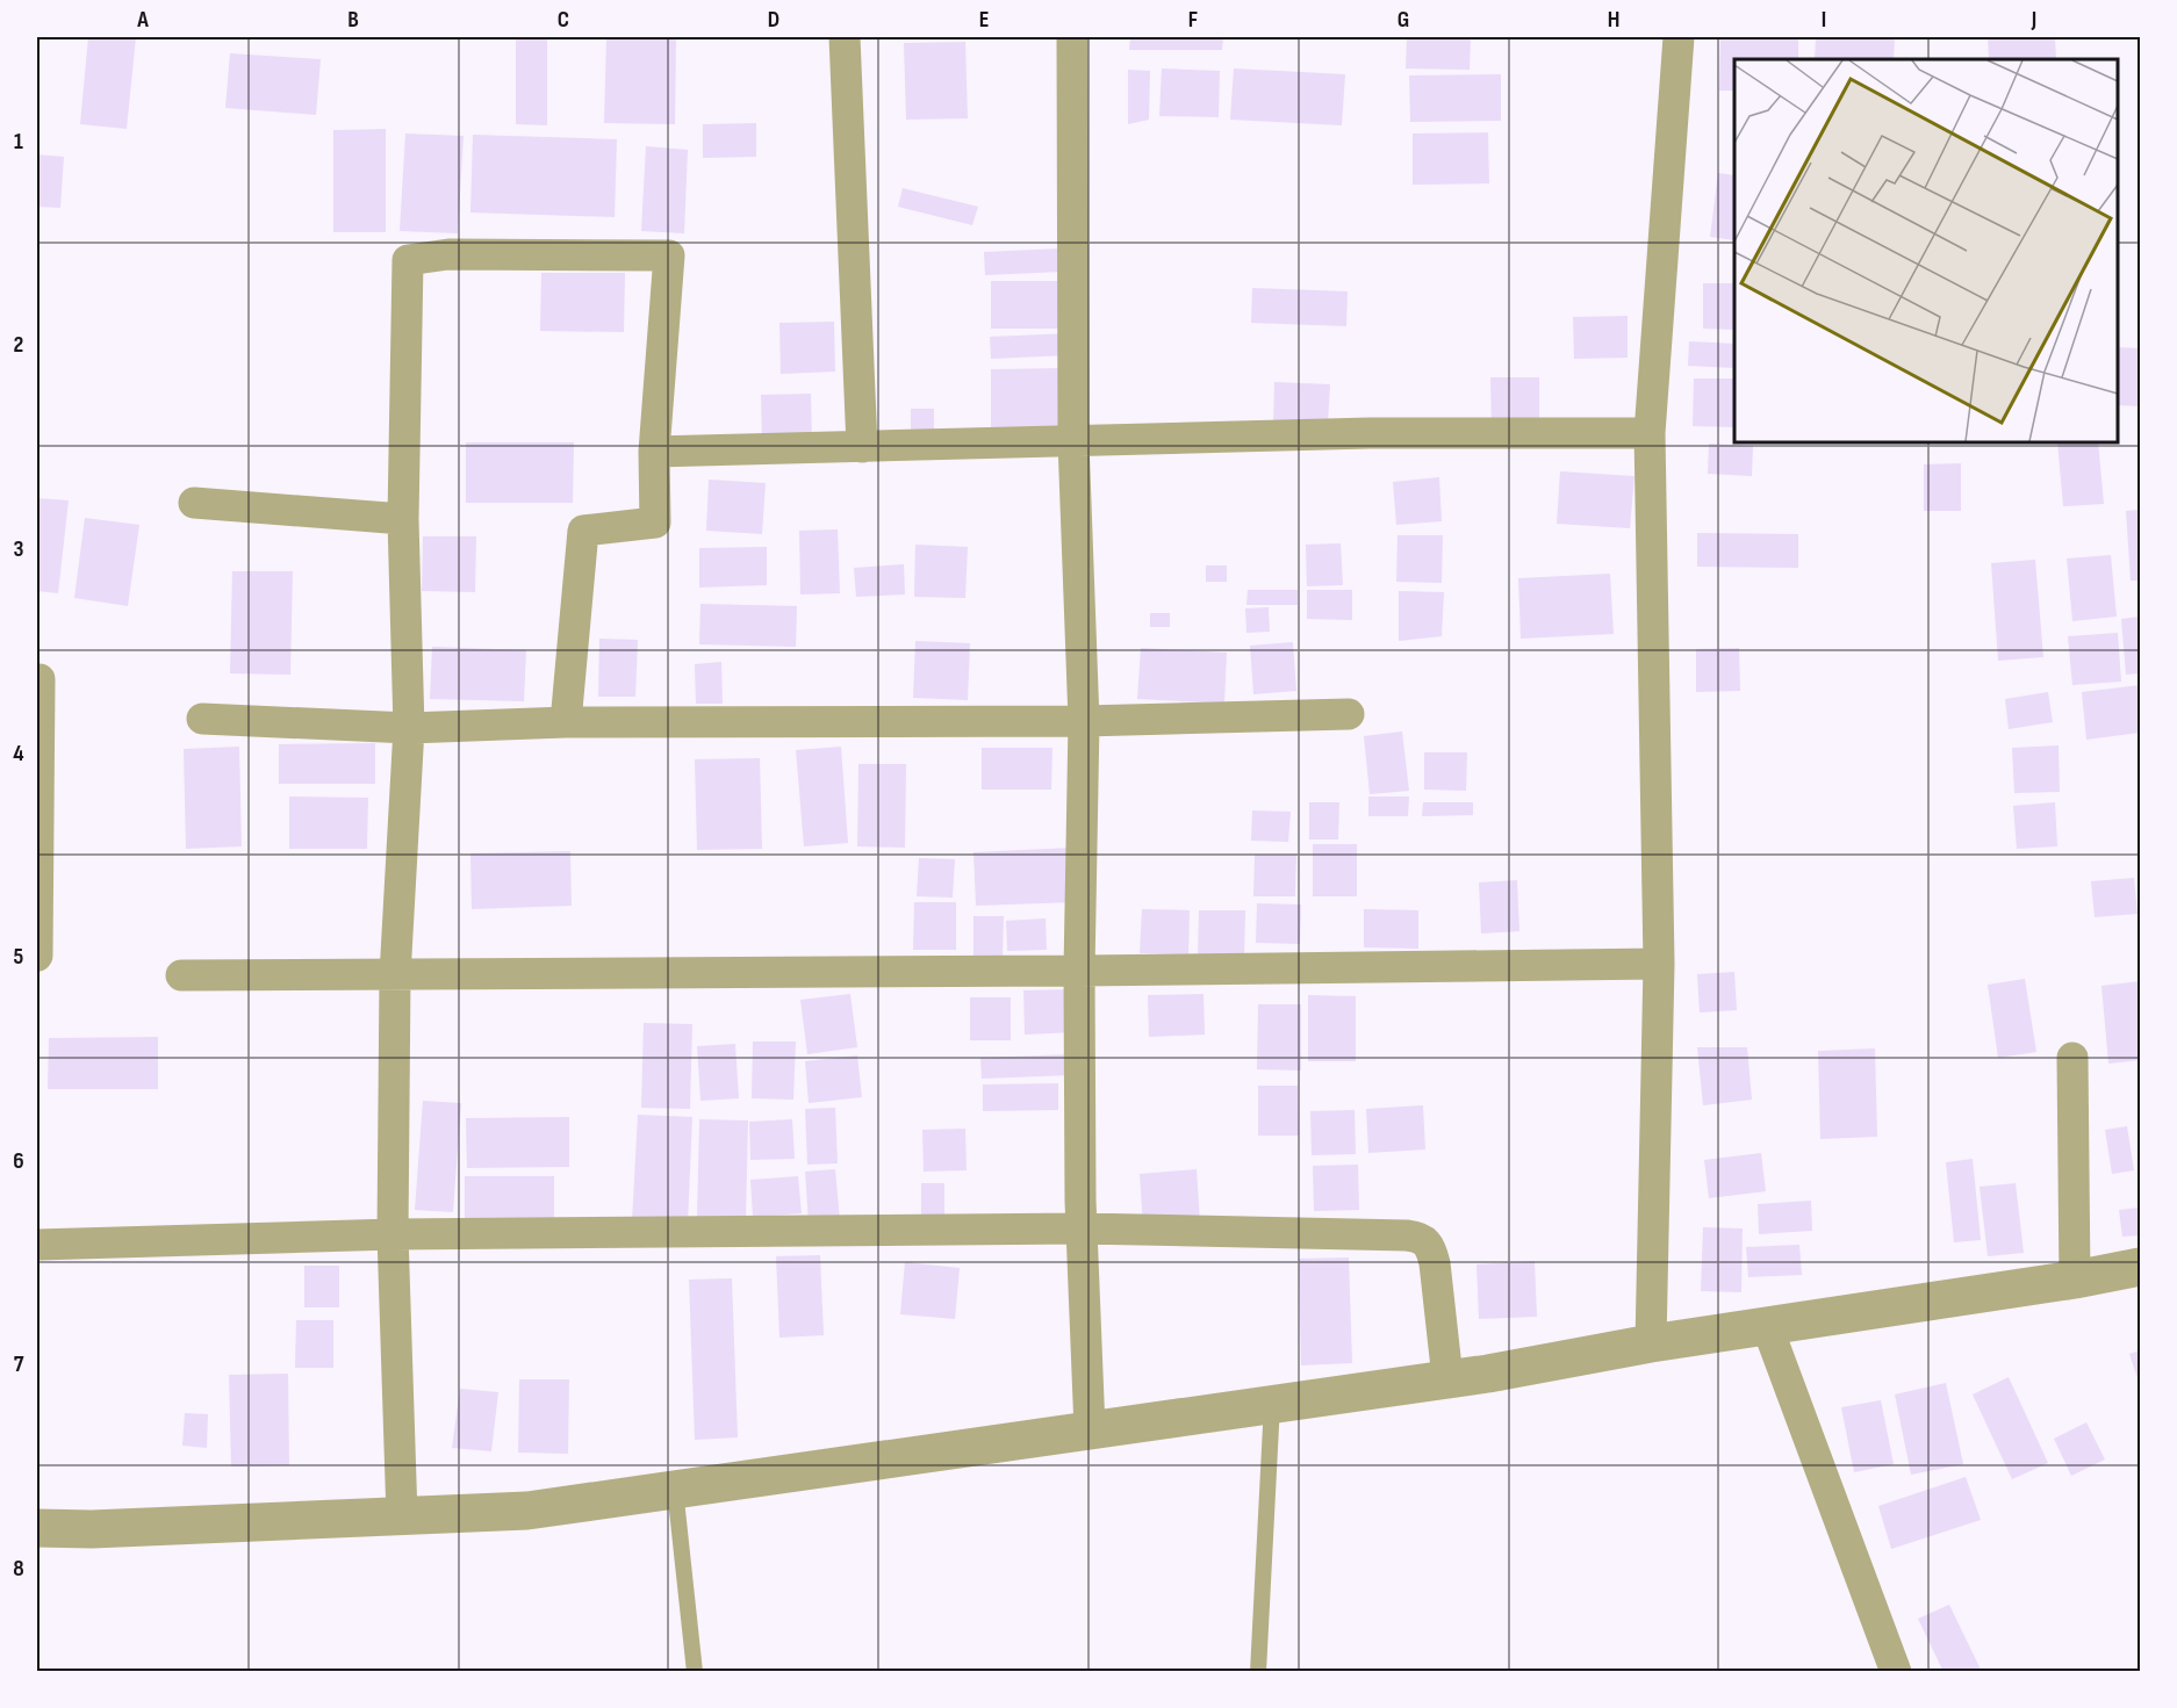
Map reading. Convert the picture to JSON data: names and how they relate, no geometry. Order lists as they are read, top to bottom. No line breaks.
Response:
{"grid":{"columns":["A","B","C","D","E","F","G","H","I","J"],"rows":["1","2","3","4","5","6","7","8"]}}
